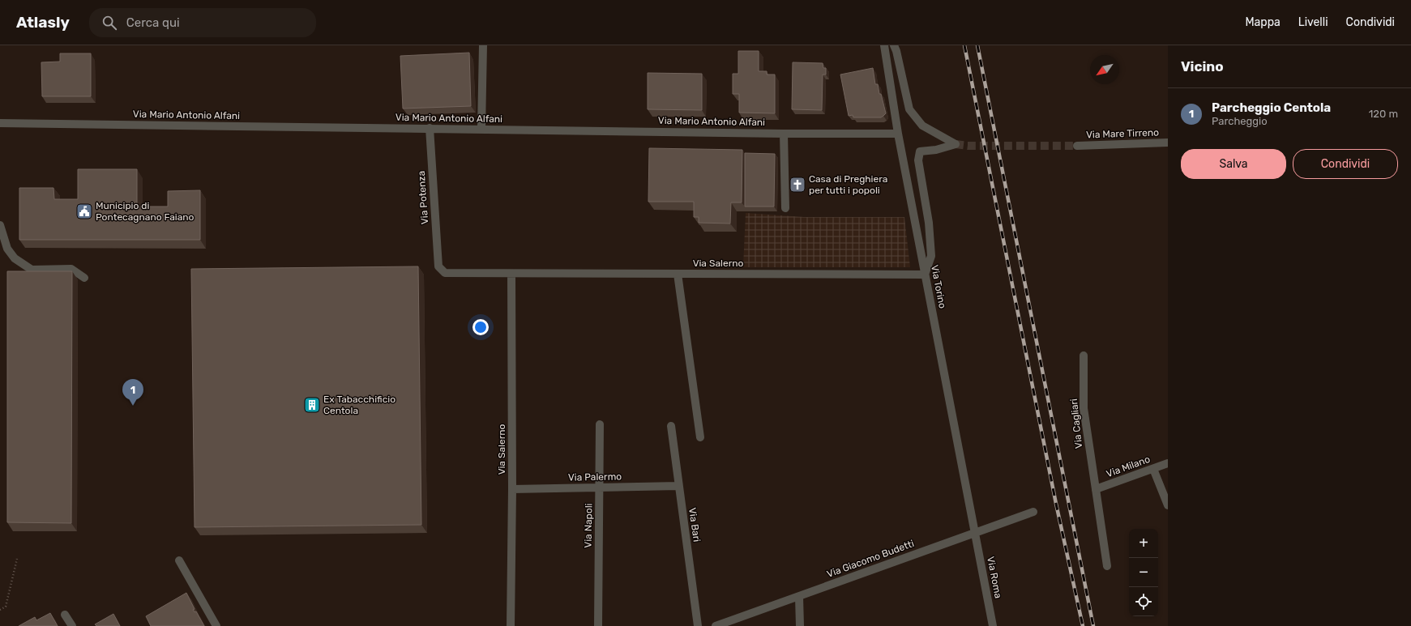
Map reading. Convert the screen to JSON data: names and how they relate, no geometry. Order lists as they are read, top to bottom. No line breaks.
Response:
{"streets":{"street":["Via Mario Antonio Alfani","Via Mare Tirreno","Via Potenza","Via Salerno","Via Torino","Via Cagliari","Via Milano","Via Palermo","Via Bari","Via Napoli","Via Giacomo Budetti","Via Roma"]},"crossings":[["Via Mario Antonio Alfani","Via Potenza"],["Via Mario Antonio Alfani","Via Torino"],["Via Potenza","Via Salerno"],["Via Salerno","Via Torino"],["Via Salerno","Via Palermo"],["Via Torino","Via Giacomo Budetti"],["Via Torino","Via Roma"],["Via Cagliari","Via Milano"],["Via Palermo","Via Bari"],["Via Palermo","Via Napoli"],["Via Giacomo Budetti","Via Roma"]],"places":{"church":["Casa di Preghiera per tutti i popoli"],"public building":["Municipio di Pontecagnano Faiano"],"building":["Ex Tabacchificio Centola"]},"north":"bottom left","page":{"header":"Atlasly","search":"Cerca qui","nav":["Mappa","Livelli","Condividi"],"heading":"Vicino","list":[{"mark":"1","name":"Parcheggio Centola","note":"Parcheggio","value":"120 m"}],"buttons":["Salva","Condividi"],"pins":"1","map_buttons":["+","−"]}}
